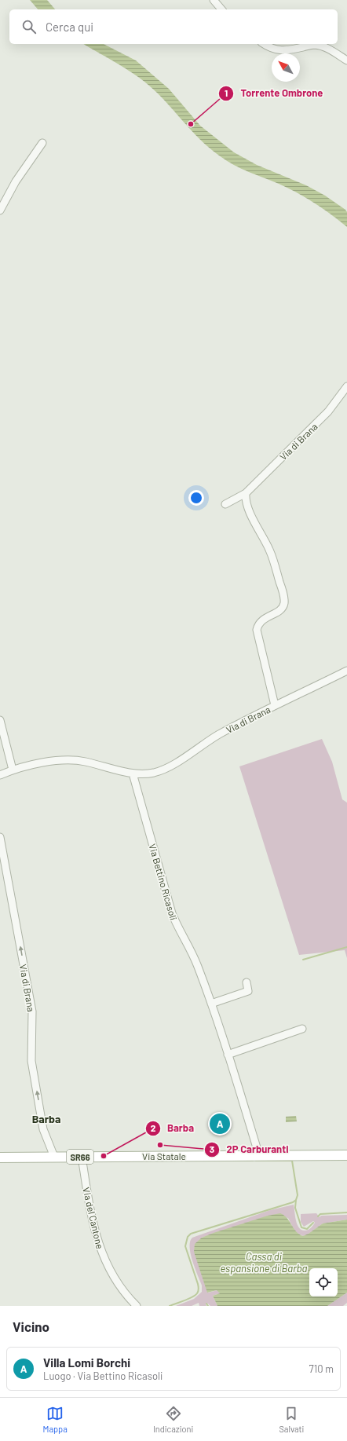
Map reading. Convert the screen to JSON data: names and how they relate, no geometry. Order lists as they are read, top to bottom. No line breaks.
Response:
{"streets":{"main road":["Via Statale","SR66"],"street":["Via di Brana","Via Bettino Ricasoli","Via del Cantone"]},"crossings":[["Via di Brana","Via Bettino Ricasoli"],["Via di Brana","Via Statale"],["Via Bettino Ricasoli","Via Statale"],["Via Statale","Via del Cantone"]],"districts":["Barba"],"water":["Cassa di espansione di Barba"],"places":["Torrente Ombrone","2P Carburanti","Barba"],"north":"top left","page":{"search":"Cerca qui","pins":"A","heading":"Vicino","list":[{"mark":"A","name":"Villa Lomi Borchi","note":"Luogo · Via Bettino Ricasoli","value":"710 m"}],"nav":["Mappa","Indicazioni","Salvati"]}}
